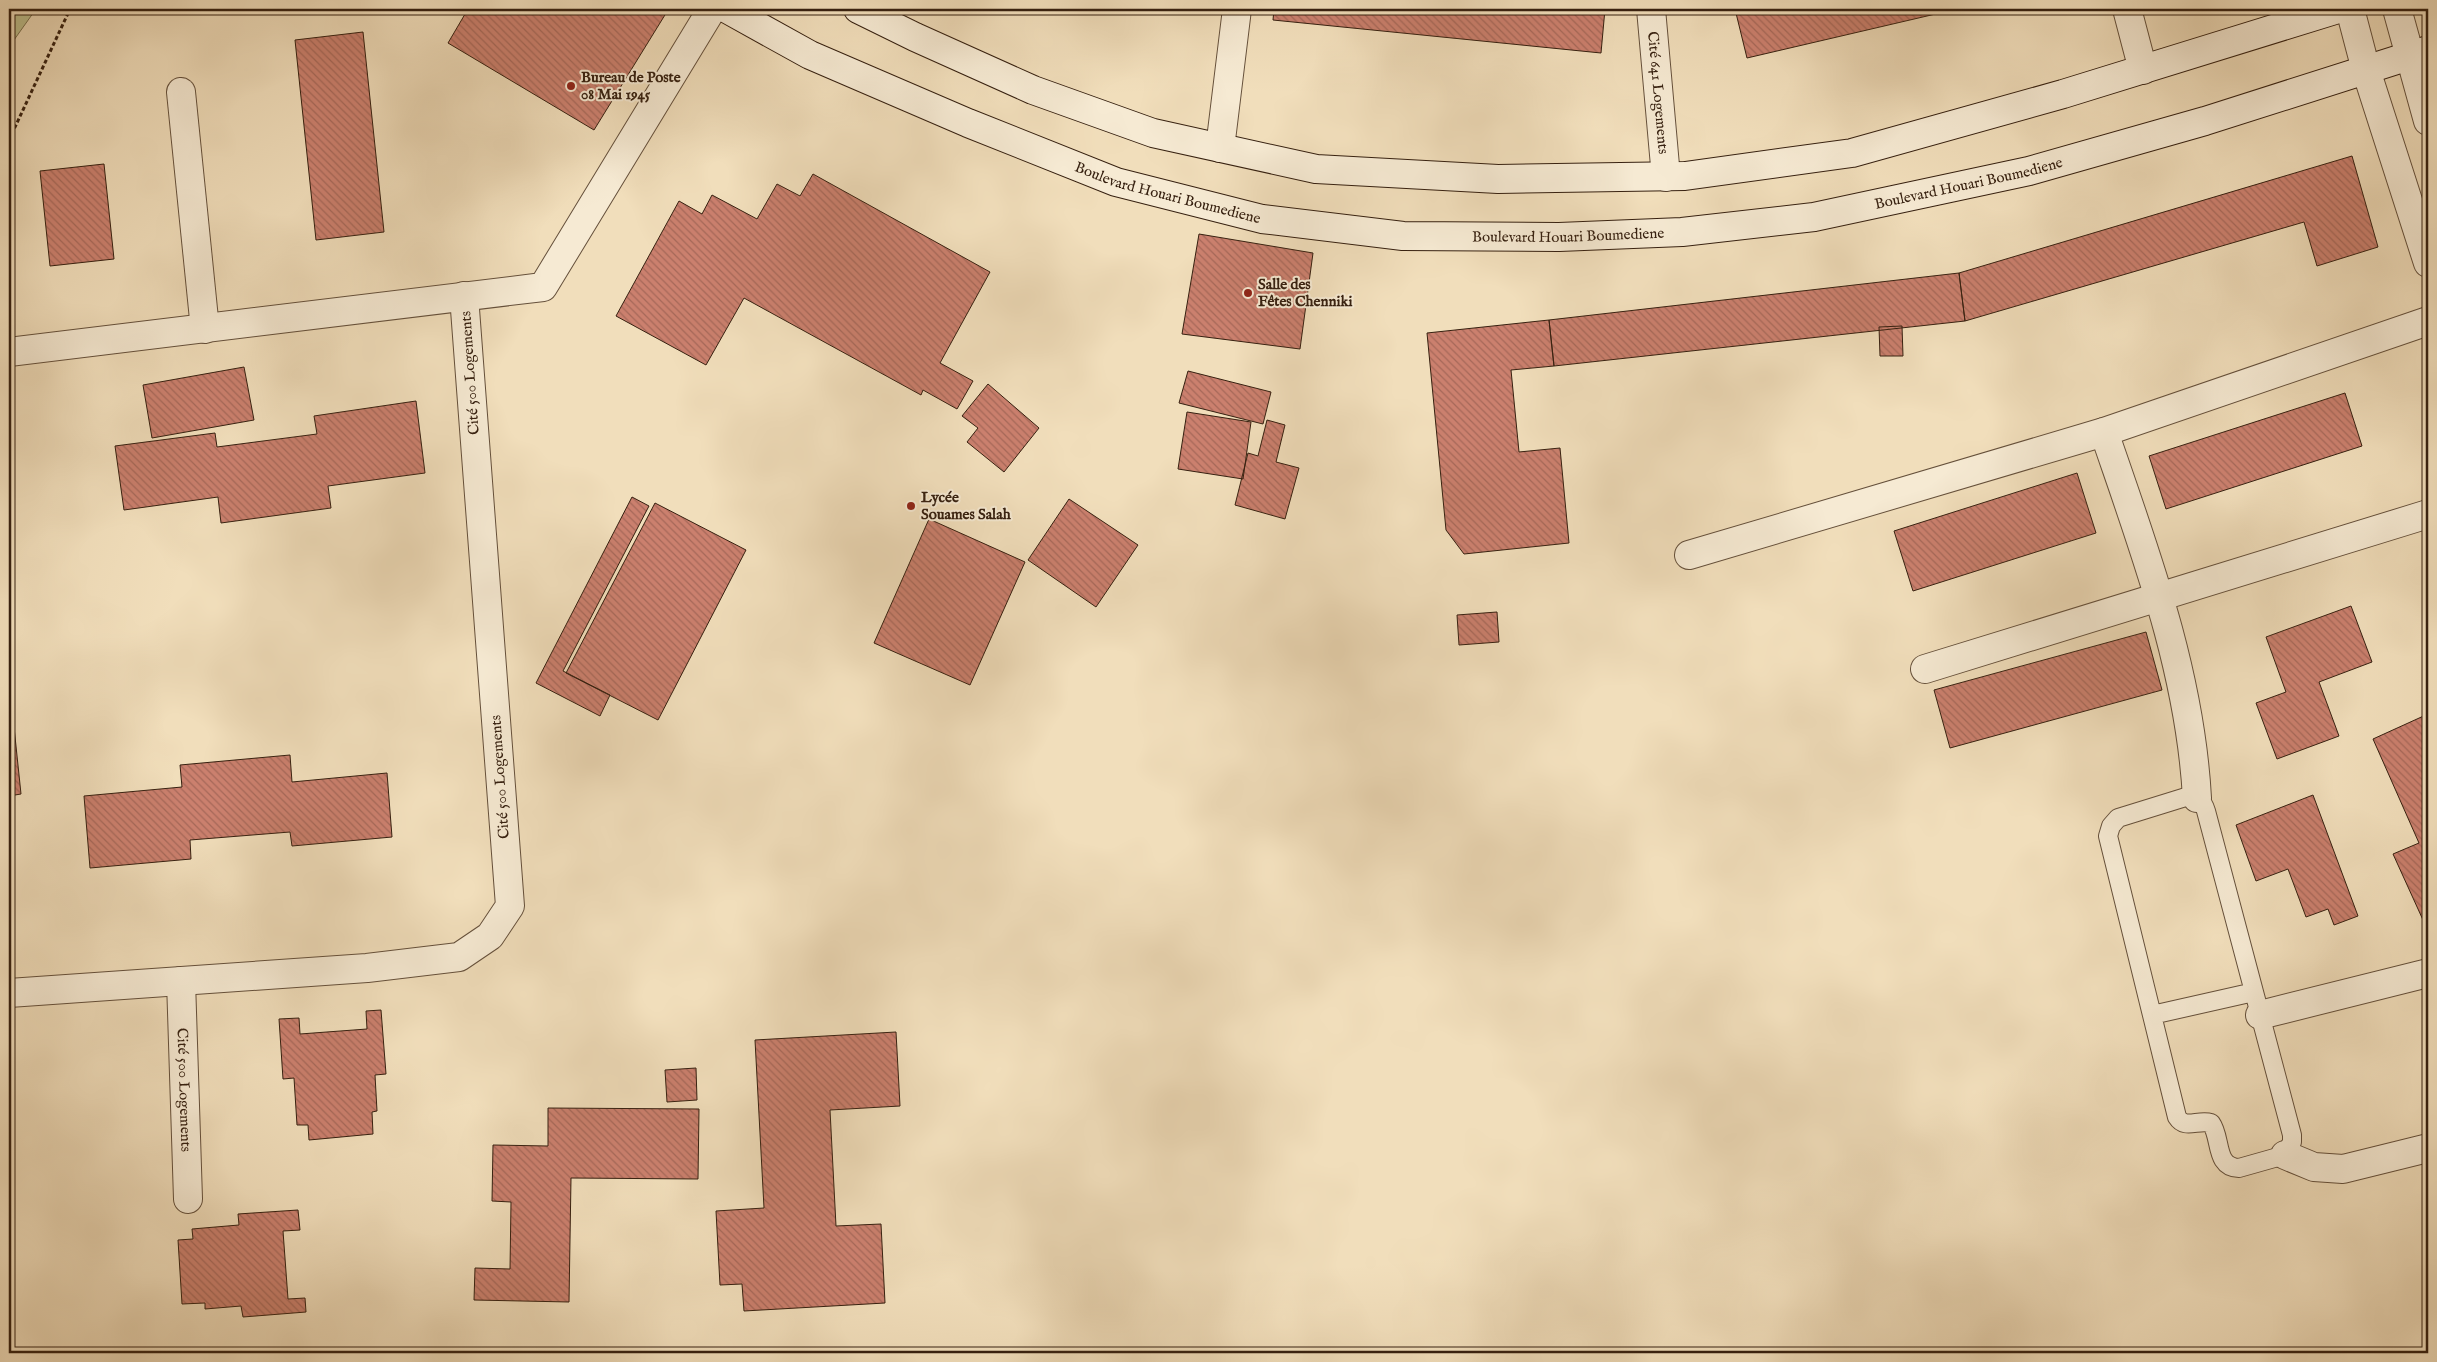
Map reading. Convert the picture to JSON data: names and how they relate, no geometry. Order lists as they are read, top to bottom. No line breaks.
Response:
{"streets":{"street":["Cité 641 Logements","Boulevard Houari Boumediene","Cité 500 Logements"]},"places":["Bureau de Poste 08 Mai 1945","Salle des Fêtes Chenniki","Lycée Souames Salah"]}
